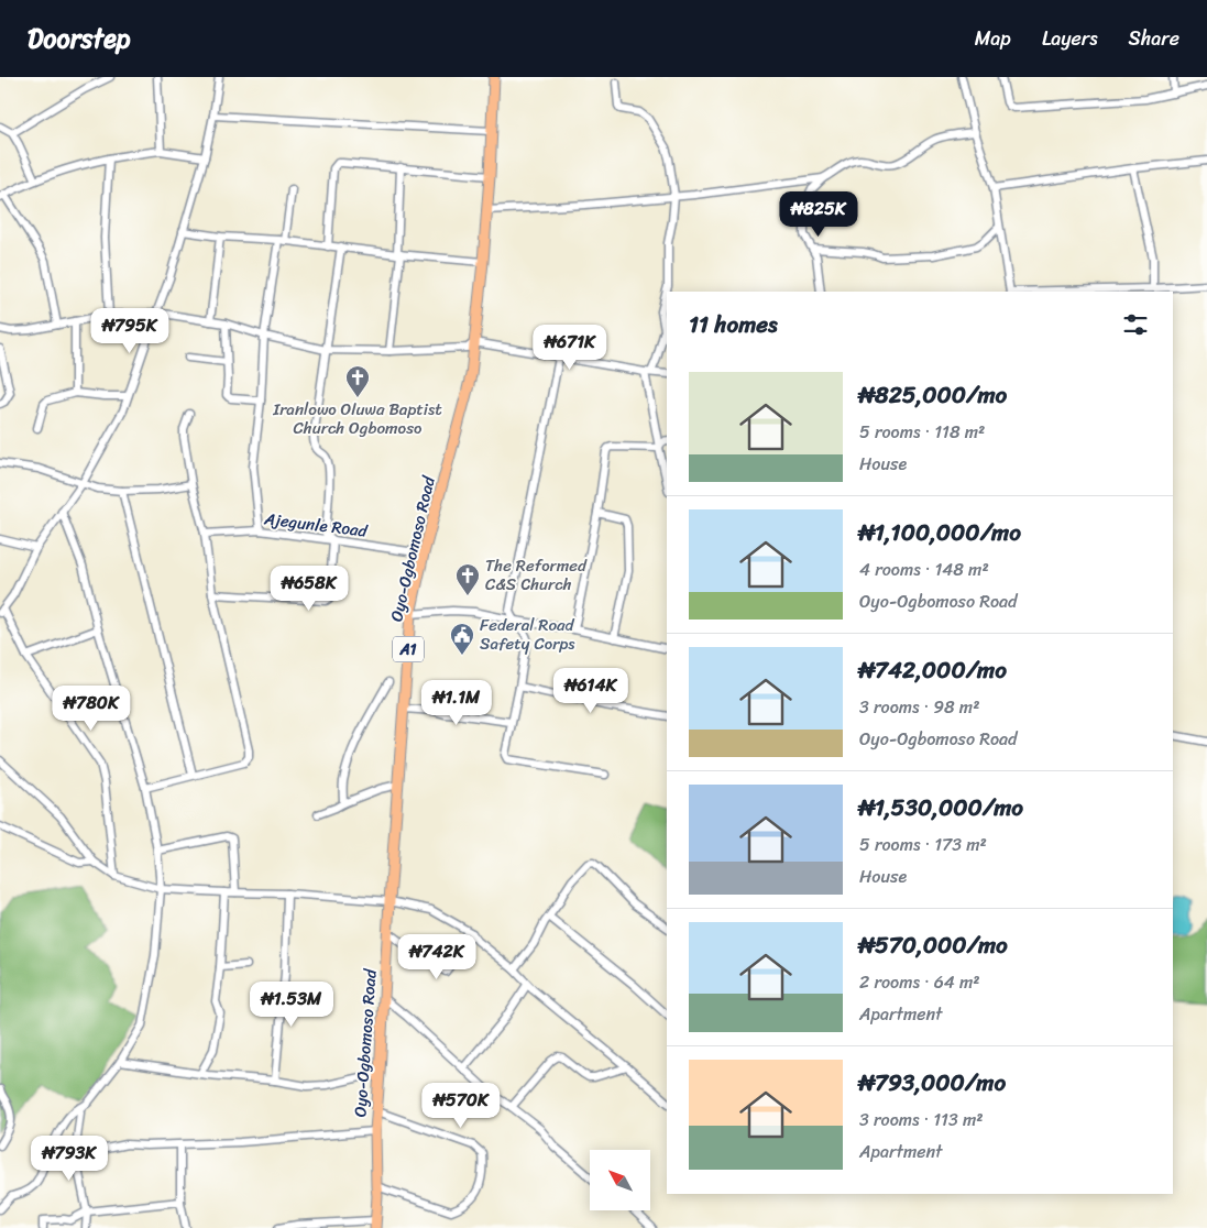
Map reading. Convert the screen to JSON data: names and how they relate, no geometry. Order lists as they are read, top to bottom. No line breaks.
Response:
{"streets":{"highway":["Oyo-Ogbomoso Road","A1"],"street":["Ajegunle Road"]},"crossings":[["Ajegunle Road","Oyo-Ogbomoso Road"]],"places":{"church":["Iranlowo Oluwa Baptist Church Ogbomoso","The Reformed C&S Church"],"public building":["Federal Road Safety Corps"]},"north":"top left","page":{"header":"Doorstep","nav":["Map","Layers","Share"],"price":["₦825K","₦795K","₦671K","₦658K","₦614K","₦1.1M","₦780K","₦742K","₦1.53M","₦570K","₦793K"],"heading":"11 homes","list":[{"name":"₦825,000/mo","note":"5 rooms · 118 m² · House"},{"name":"₦1,100,000/mo","note":"4 rooms · 148 m² · Oyo-Ogbomoso Road"},{"name":"₦742,000/mo","note":"3 rooms · 98 m² · Oyo-Ogbomoso Road"},{"name":"₦1,530,000/mo","note":"5 rooms · 173 m² · House"},{"name":"₦570,000/mo","note":"2 rooms · 64 m² · Apartment"},{"name":"₦793,000/mo","note":"3 rooms · 113 m² · Apartment"}]}}
